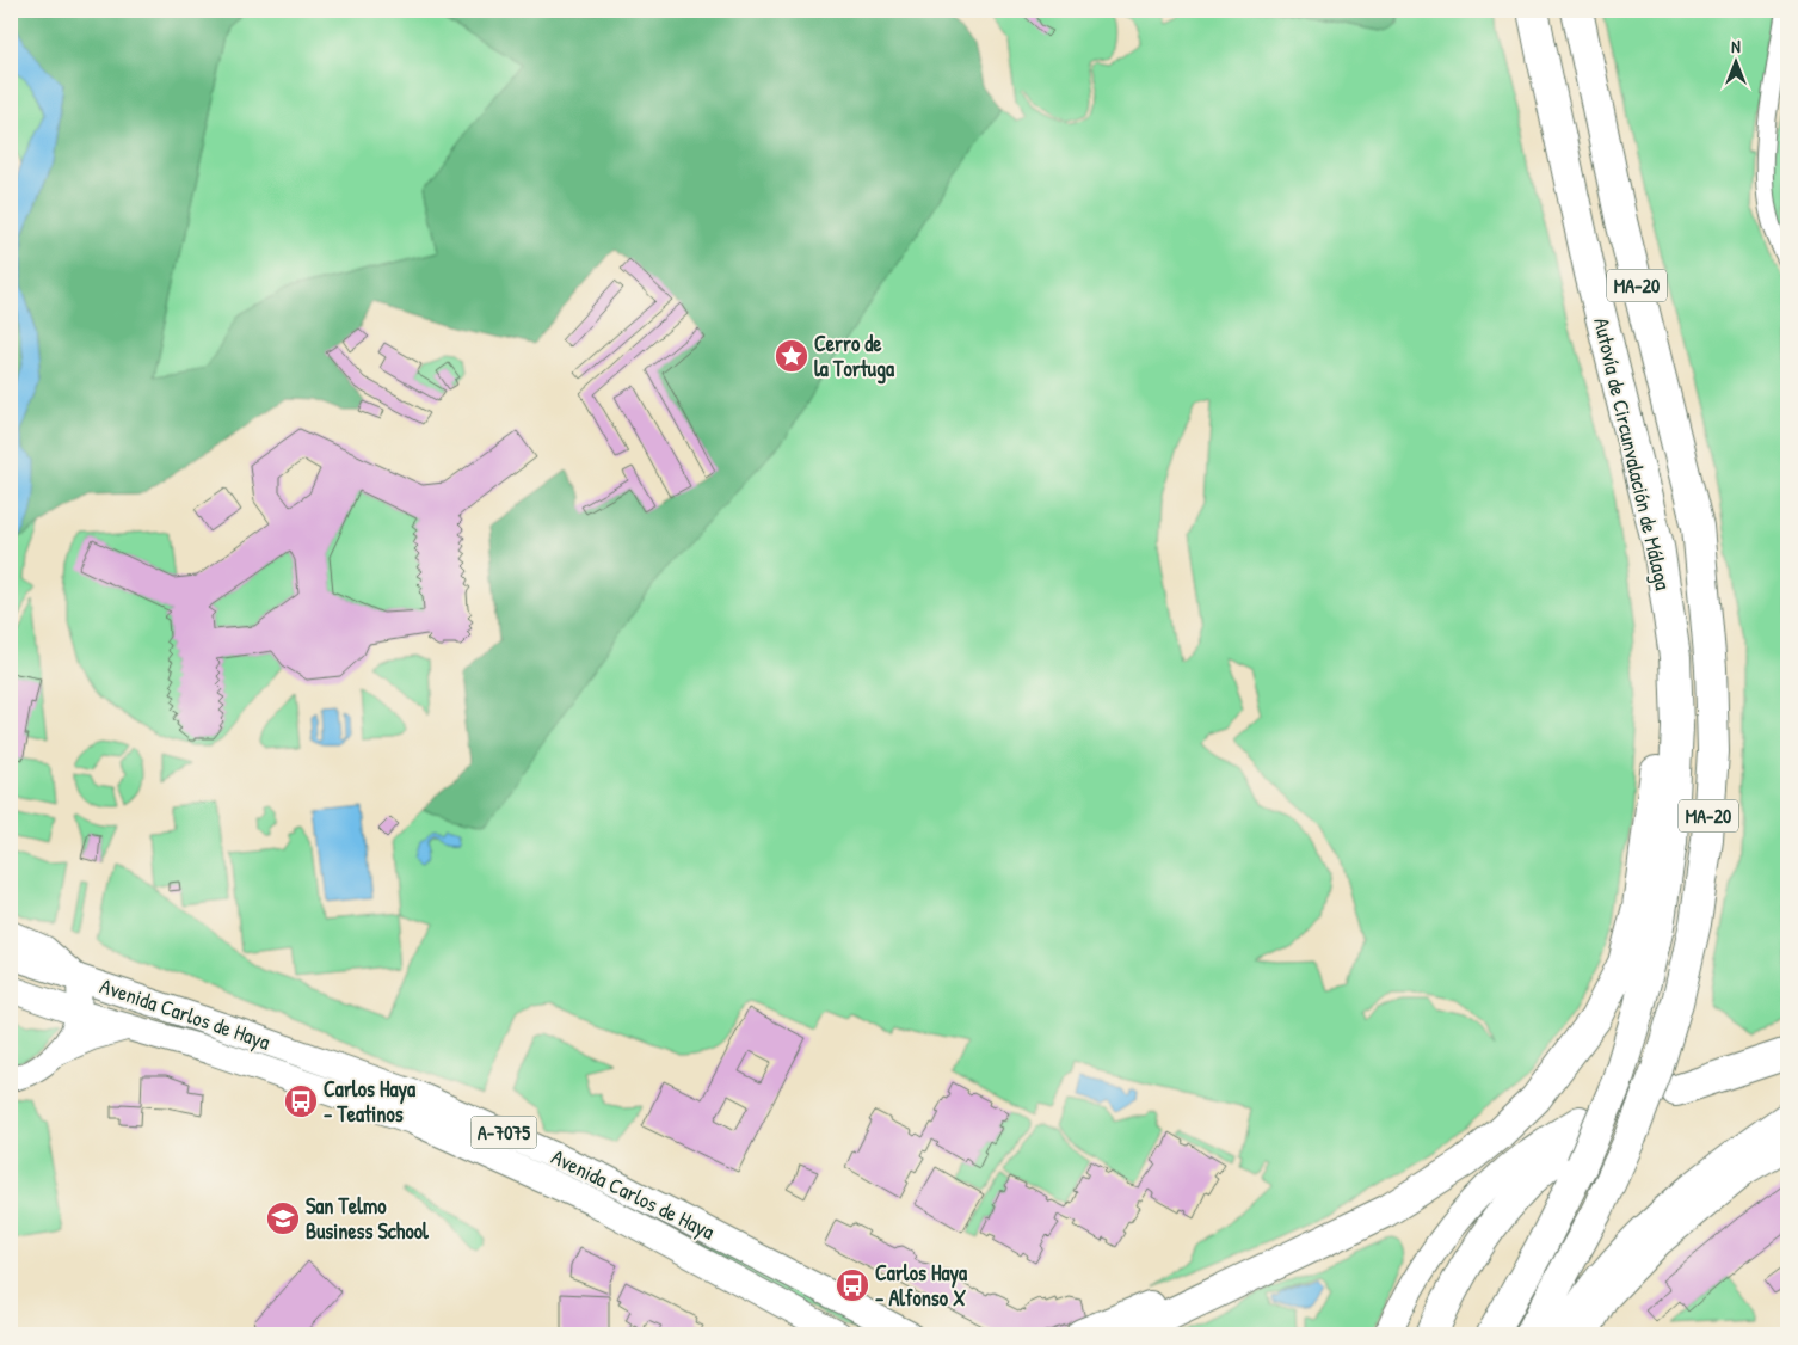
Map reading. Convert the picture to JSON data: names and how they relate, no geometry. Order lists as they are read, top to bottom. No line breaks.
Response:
{"streets":{"highway":["MA-20","Autovía de Circunvalación de Málaga"],"main road":["Avenida Carlos de Haya","A-7075"]},"crossings":[["Avenida Carlos de Haya","A-7075"]],"places":{"place":["Cerro de la Tortuga"],"bus stop":["Carlos Haya - Teatinos","Carlos Haya - Alfonso X"],"school or university":["San Telmo Business School"]},"north":"top"}
